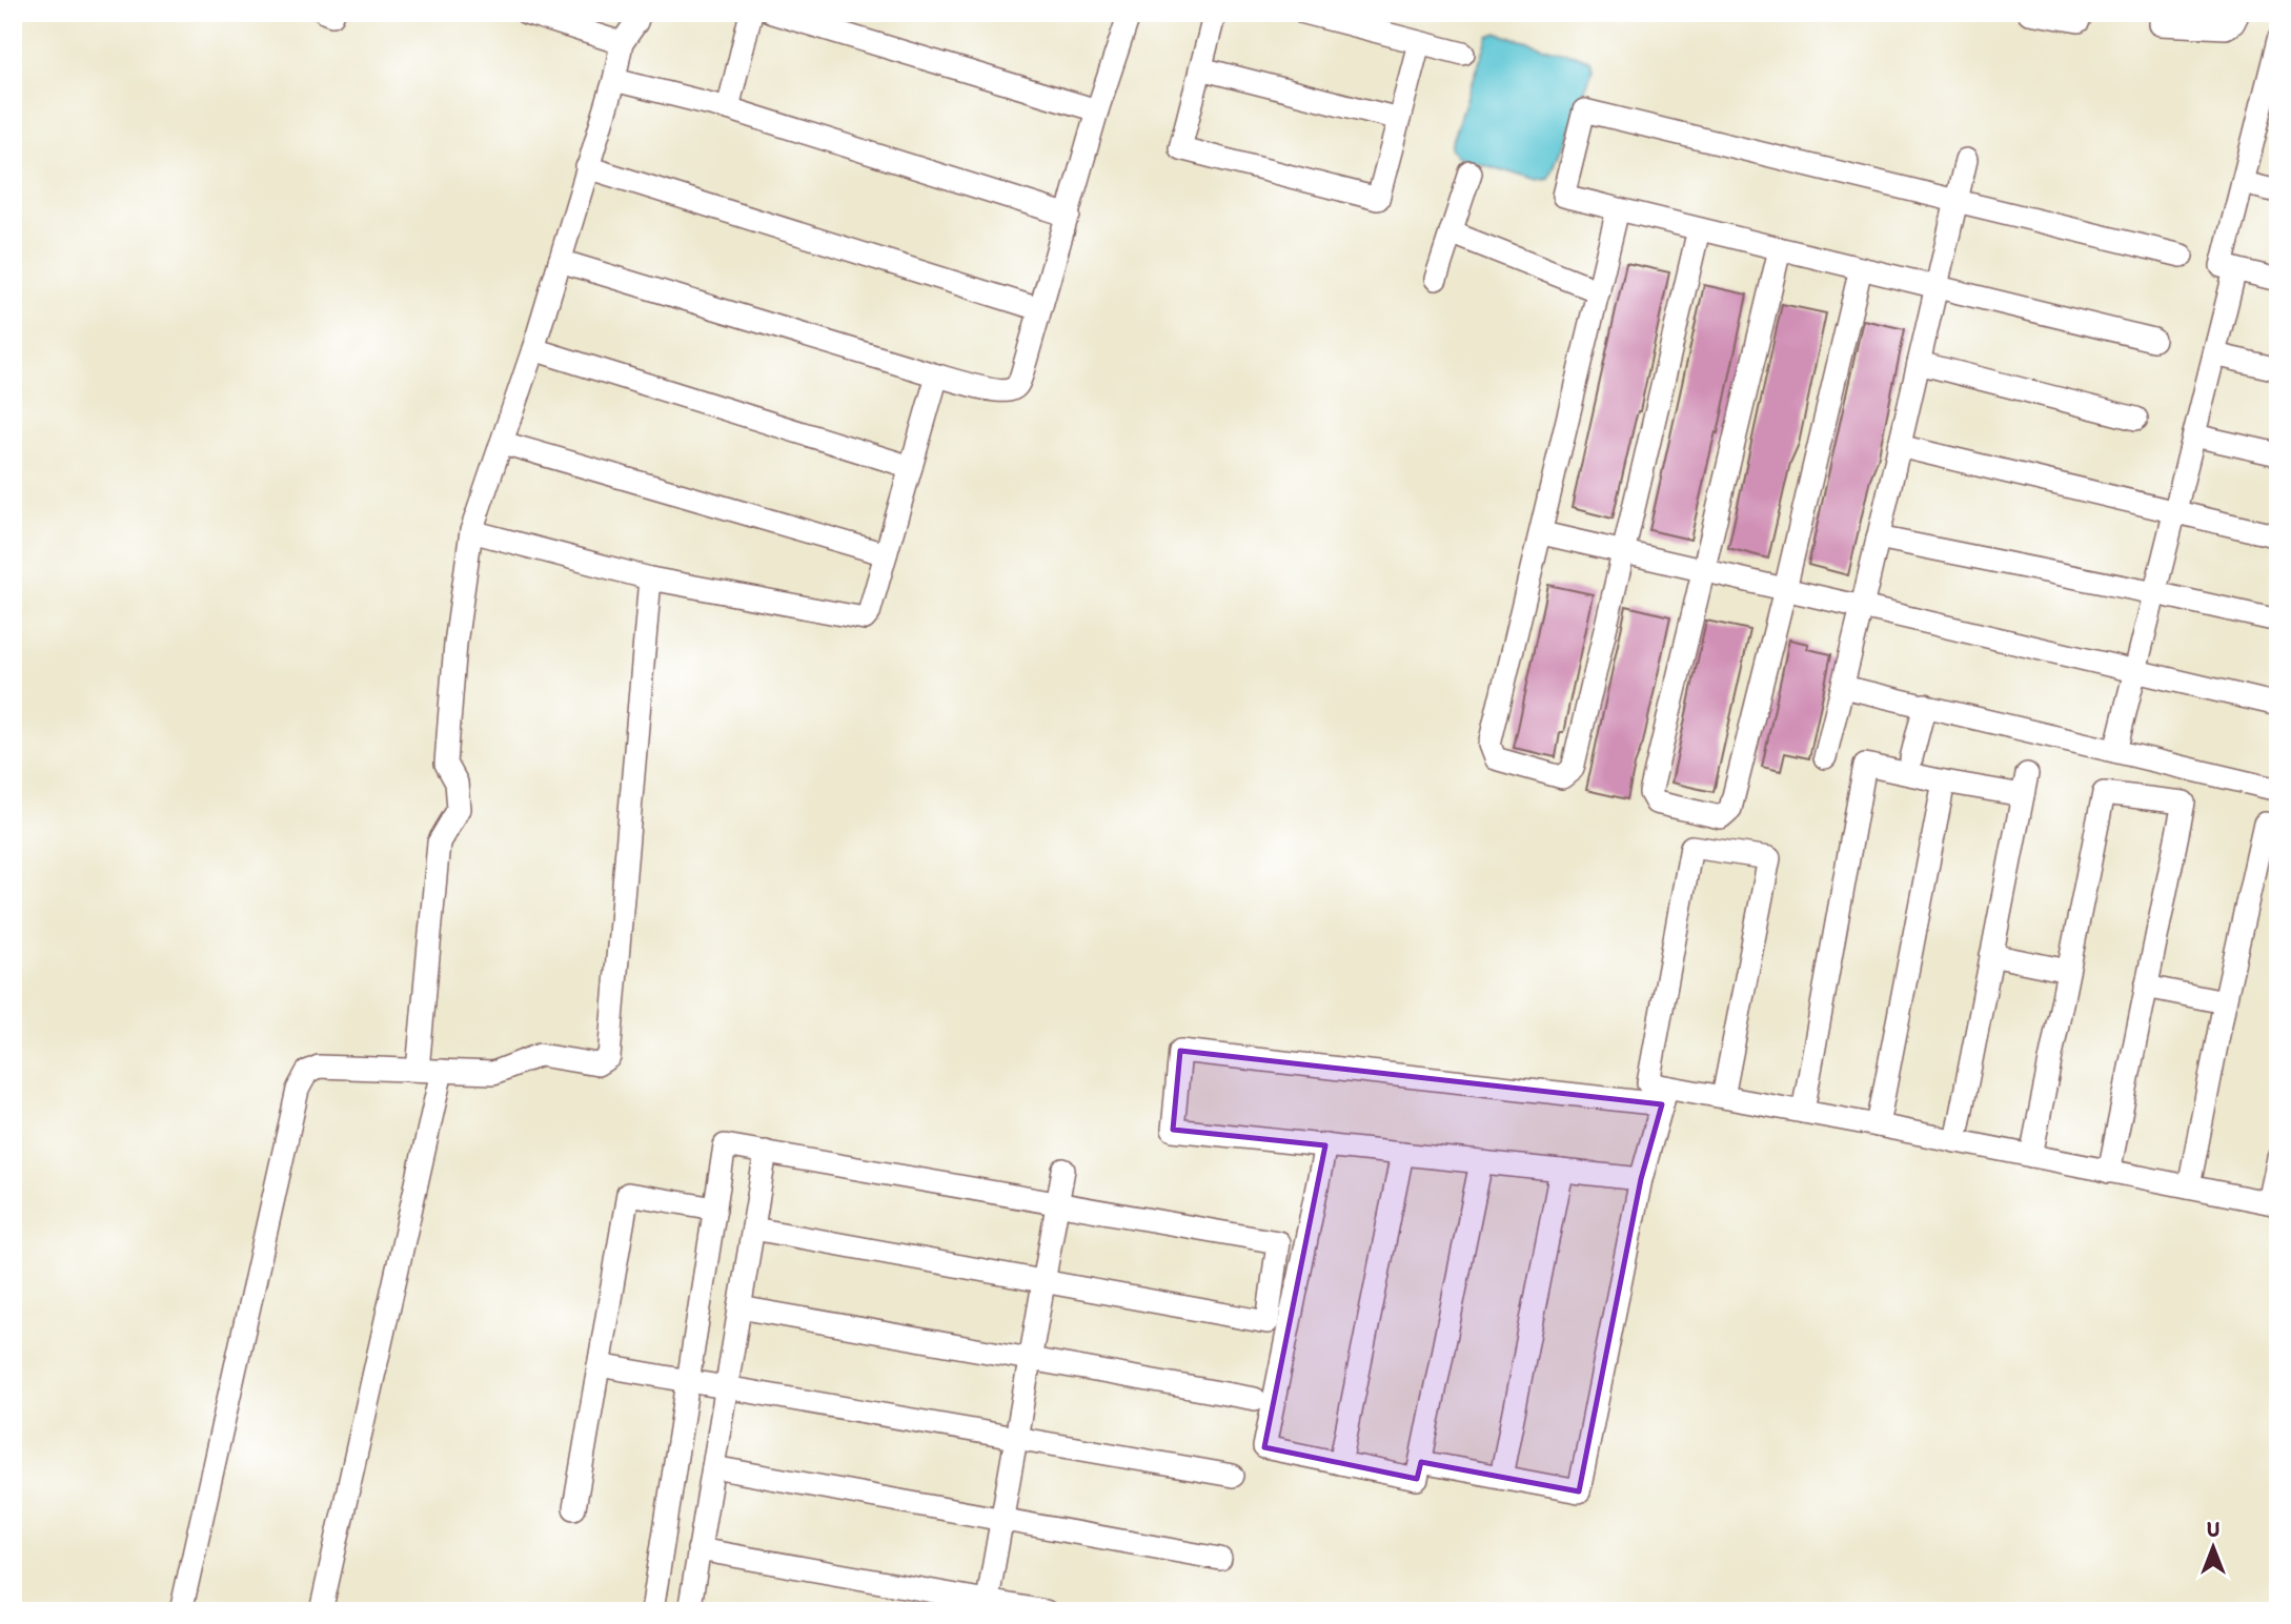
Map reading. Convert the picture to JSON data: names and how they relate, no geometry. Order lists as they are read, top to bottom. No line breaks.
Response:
{"north":"top"}
